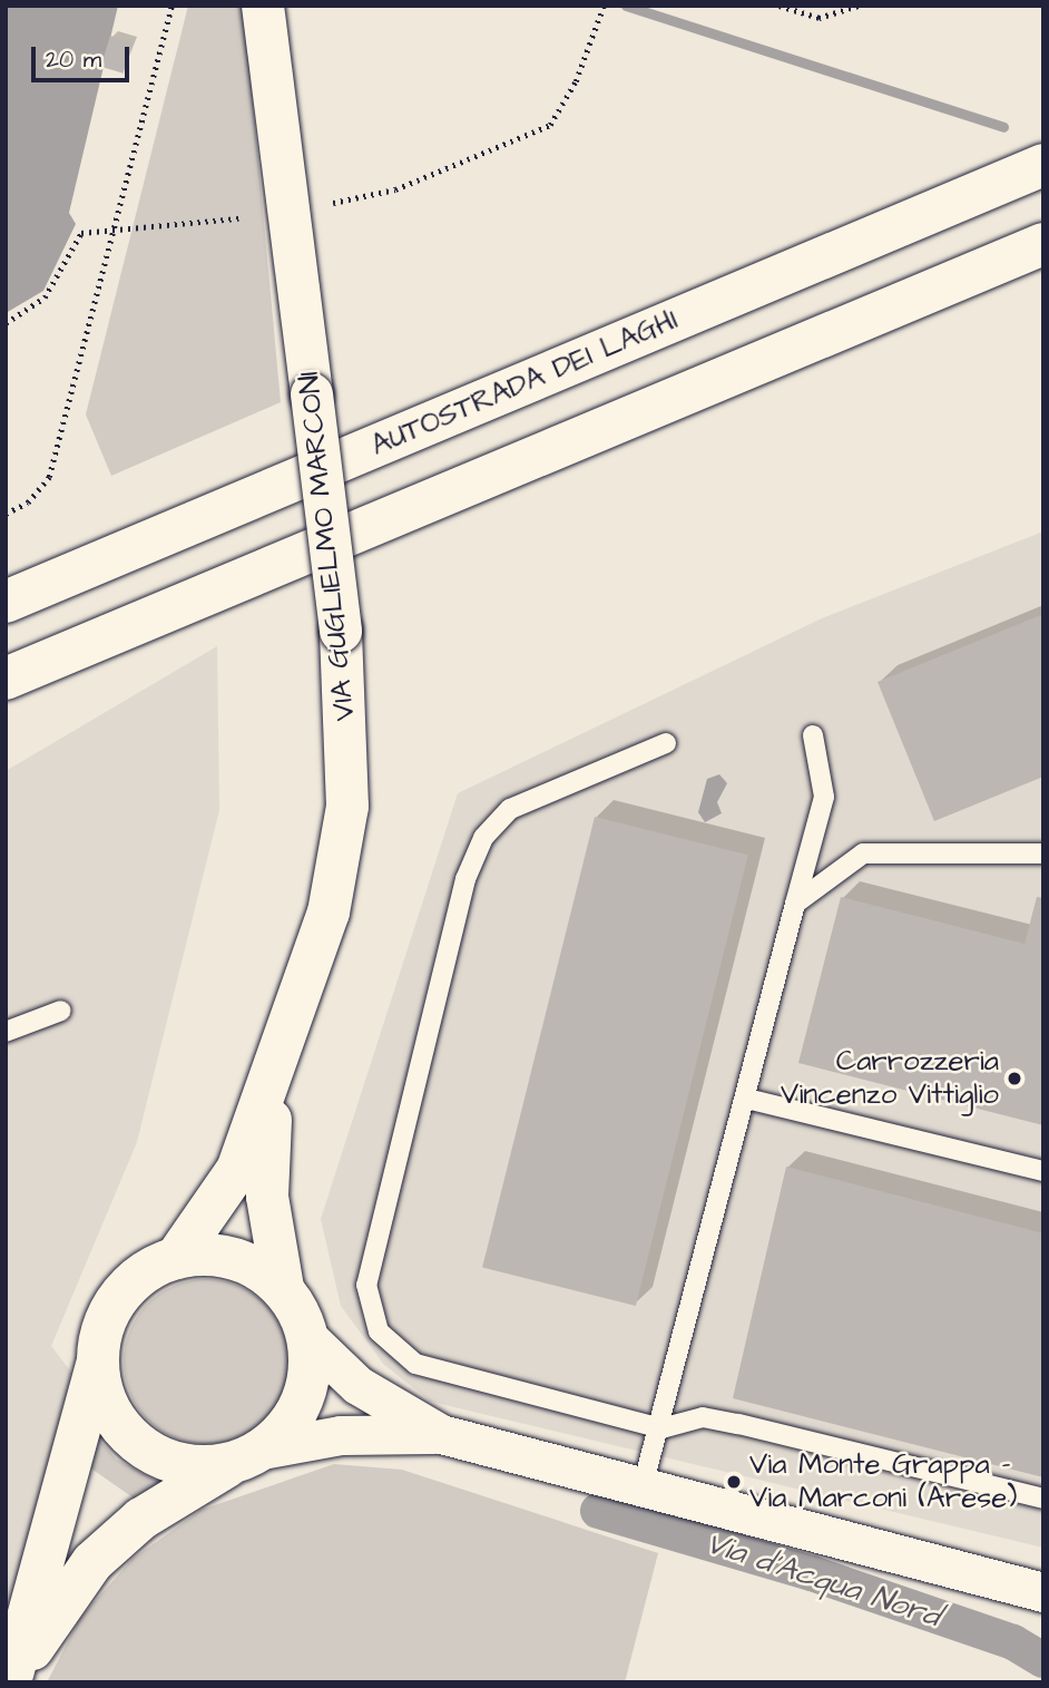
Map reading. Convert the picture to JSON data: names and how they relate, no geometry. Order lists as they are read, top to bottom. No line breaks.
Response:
{"streets":{"main road":["AUTOSTRADA DEI LAGHI","VIA GUGLIELMO MARCONI"]},"water":["Via d'Acqua Nord"],"places":["Carrozzeria Vincenzo Vittiglio","Via Monte Grappa - Via Marconi (Arese)"],"scale_bar":"20 m"}
